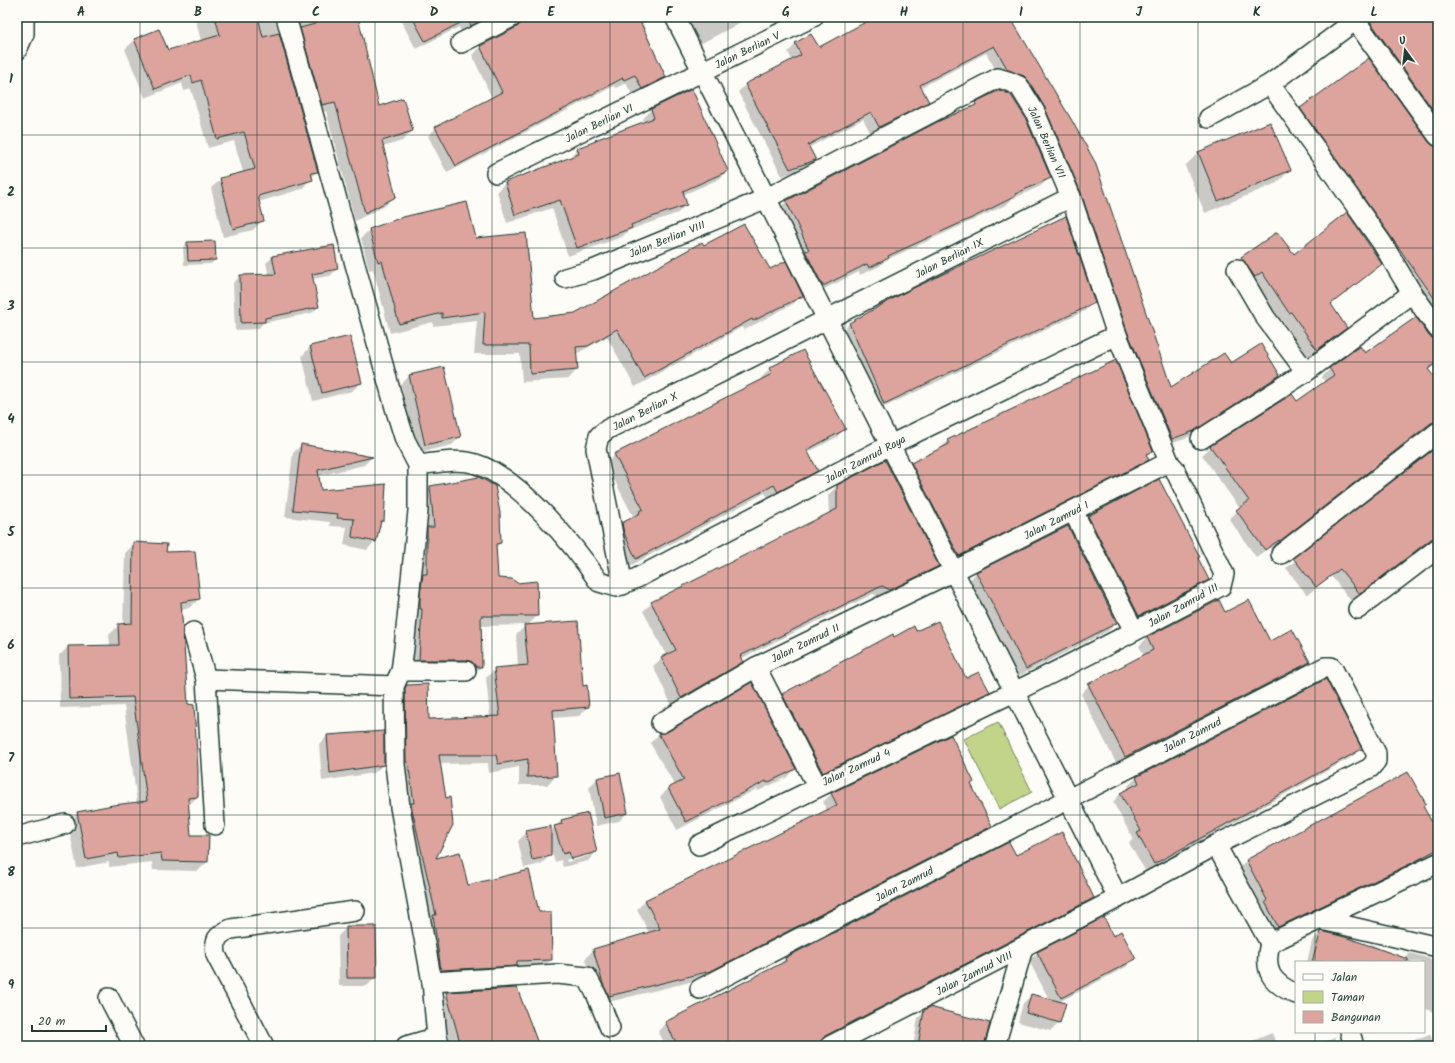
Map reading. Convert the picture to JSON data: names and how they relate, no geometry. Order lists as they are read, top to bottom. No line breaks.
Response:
{"streets":{"street":["Jalan Berlian V","Jalan Berlian VI","Jalan Berlian VII","Jalan Berlian VIII","Jalan Berlian IX","Jalan Berlian X","Jalan Zamrud Raya","Jalan Zamrud I","Jalan Zamrud III","Jalan Zamrud II","Jalan Zamrud","Jalan Zamrud 4","Jalan Zamrud VIII"]},"crossings":[["Jalan Berlian V","Jalan Berlian VI"],["Jalan Berlian VII","Jalan Berlian VIII"],["Jalan Berlian VII","Jalan Berlian IX"],["Jalan Berlian VII","Jalan Zamrud Raya"],["Jalan Berlian VII","Jalan Zamrud I"],["Jalan Berlian VII","Jalan Zamrud III"],["Jalan Berlian IX","Jalan Berlian X"],["Jalan Berlian X","Jalan Zamrud Raya"],["Jalan Zamrud I","Jalan Zamrud III"],["Jalan Zamrud I","Jalan Zamrud II"],["Jalan Zamrud III","Jalan Zamrud 4"],["Jalan Zamrud","Jalan Zamrud VIII"]],"legend":["Jalan","Taman","Bangunan"],"scale_bar":"20 m","north":"top","grid":{"columns":["A","B","C","D","E","F","G","H","I","J","K","L"],"rows":["1","2","3","4","5","6","7","8","9"]}}
